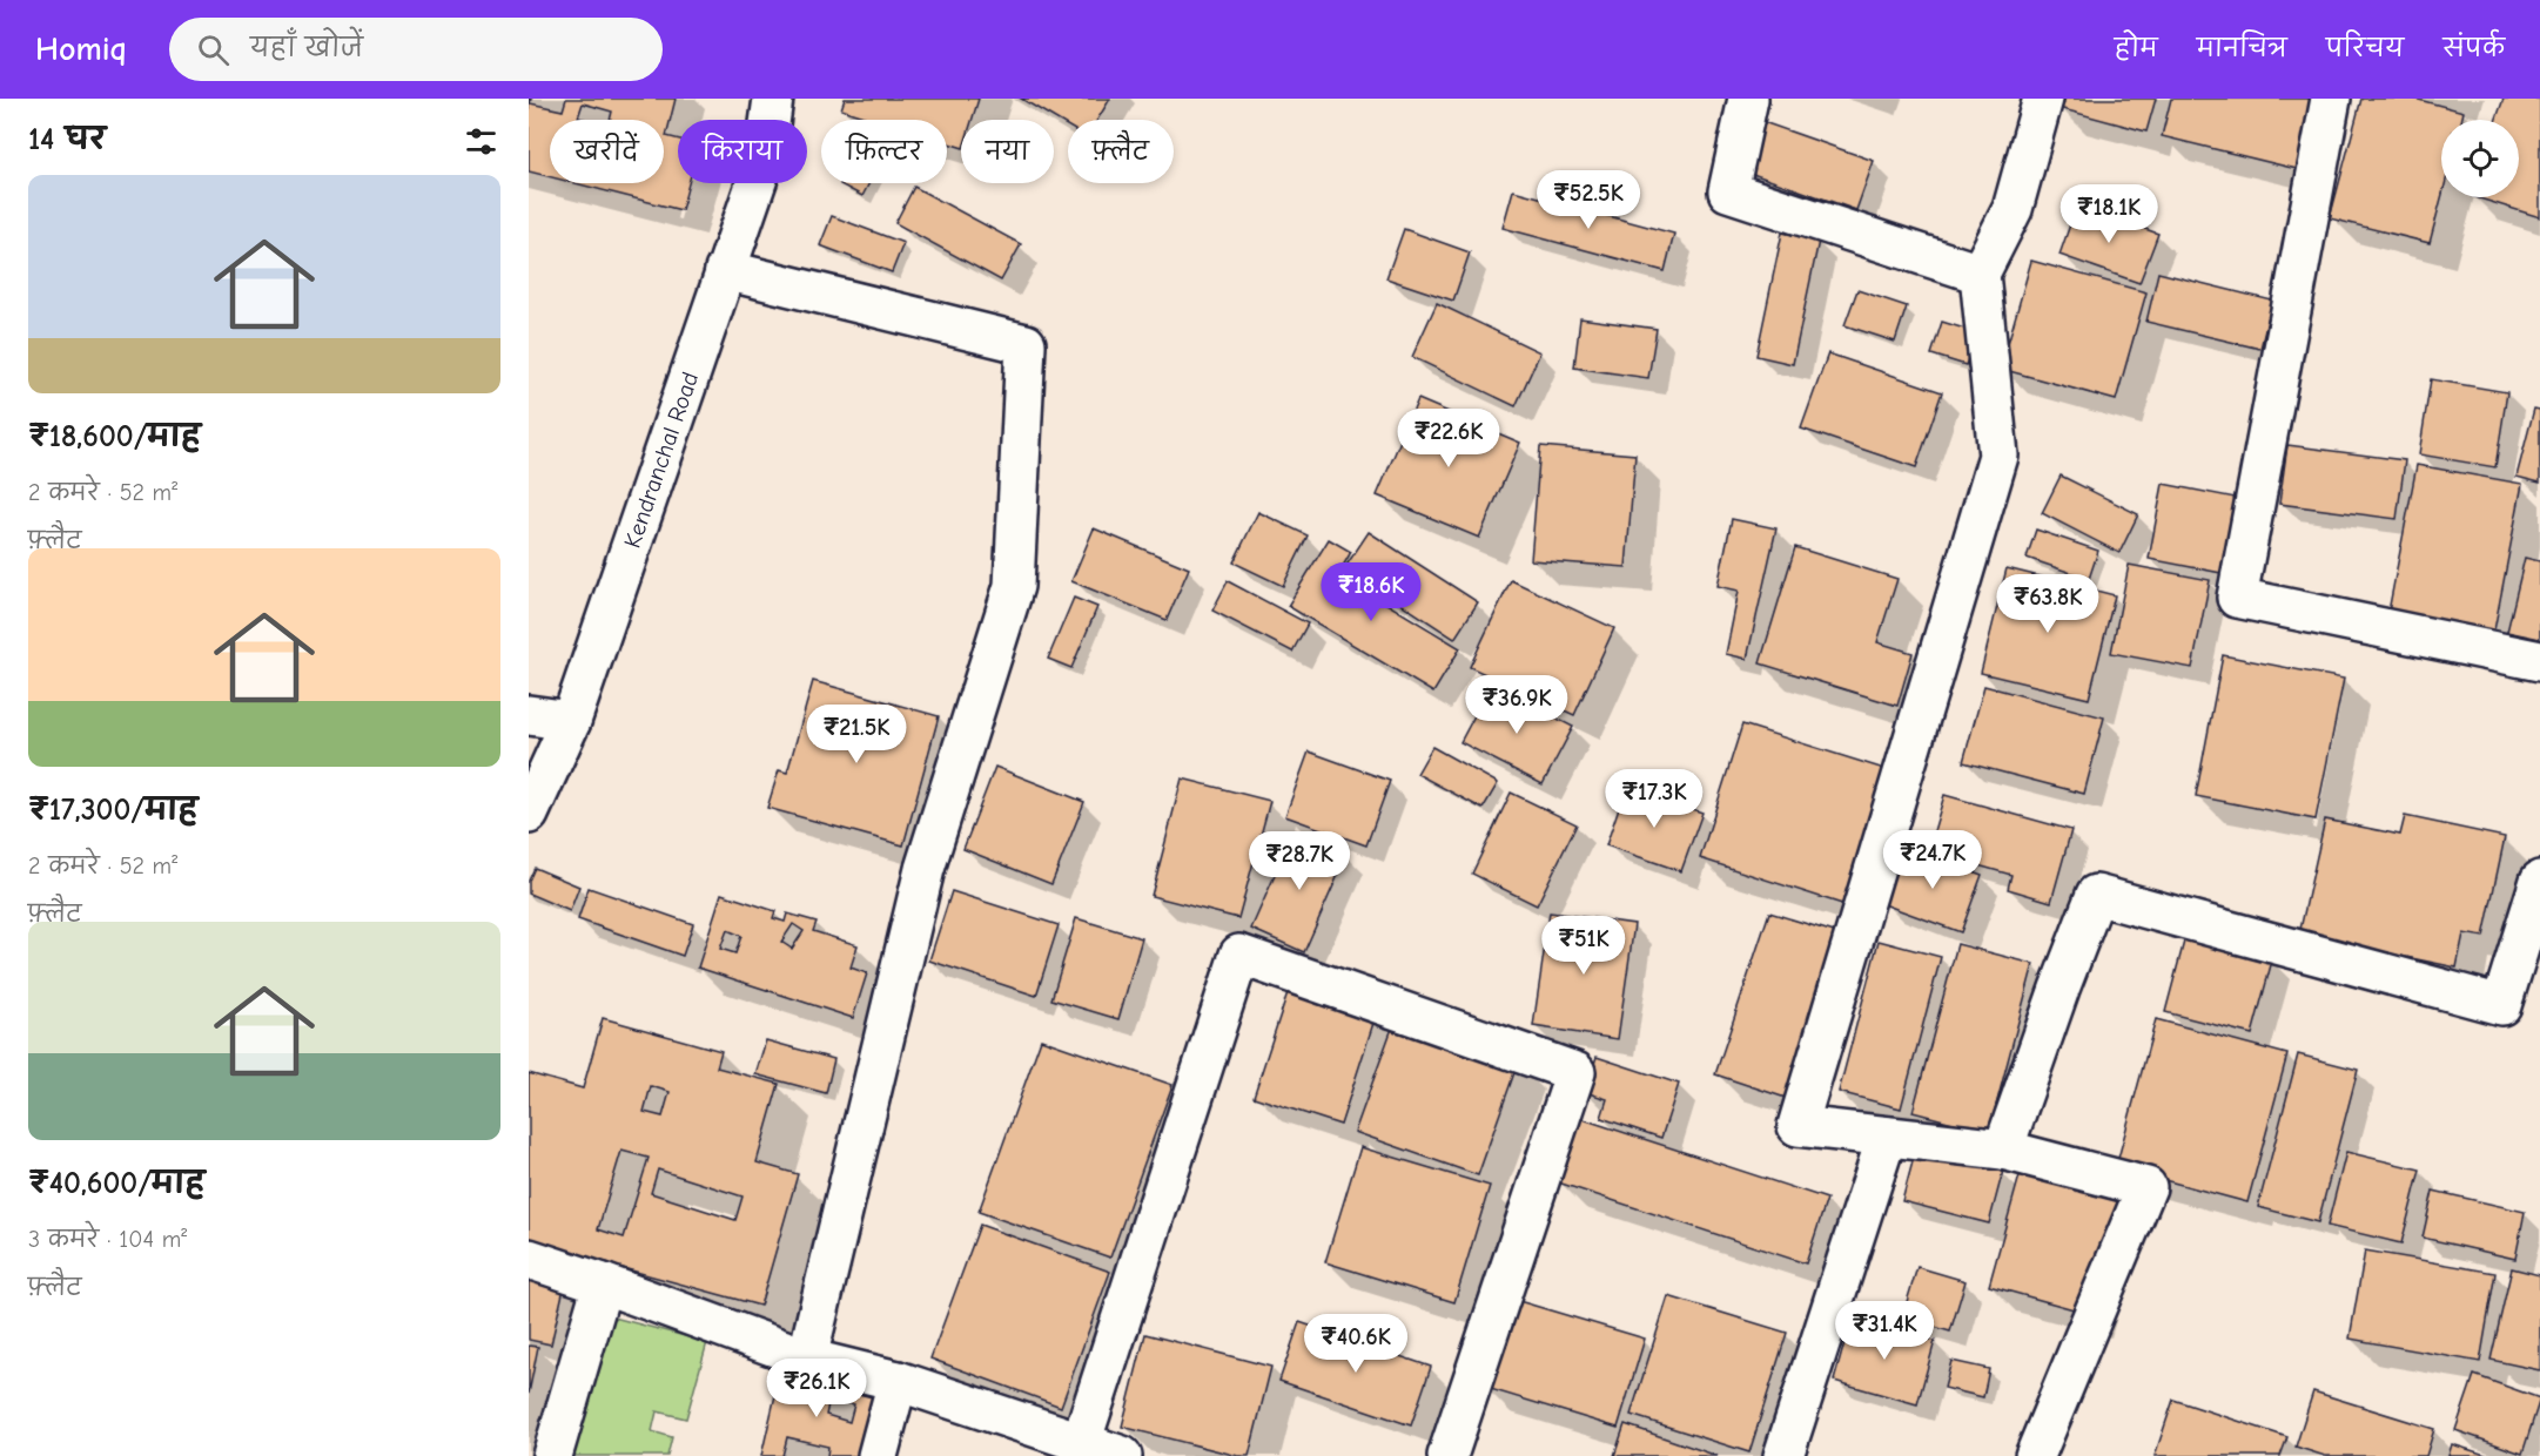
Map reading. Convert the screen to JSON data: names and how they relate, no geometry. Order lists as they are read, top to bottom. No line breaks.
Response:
{"streets":{"street":["Kendranchal Road"]},"page":{"header":"Homiq","search":"यहाँ खोजें","nav":["होम","मानचित्र","परिचय","संपर्क"],"heading":"14 घर","chip":["खरीदें","किराया","फ़िल्टर","नया","फ़्लैट"],"price":["₹52.5K","₹18.1K","₹22.6K","₹18.6K","₹63.8K","₹36.9K","₹21.5K","₹17.3K","₹24.7K","₹28.7K","₹51K","₹31.4K","₹40.6K","₹26.1K"],"list":[{"name":"₹18,600/माह","note":"2 कमरे · 52 m² · फ़्लैट"},{"name":"₹17,300/माह","note":"2 कमरे · 52 m² · फ़्लैट"},{"name":"₹40,600/माह","note":"3 कमरे · 104 m² · फ़्लैट"}]}}
